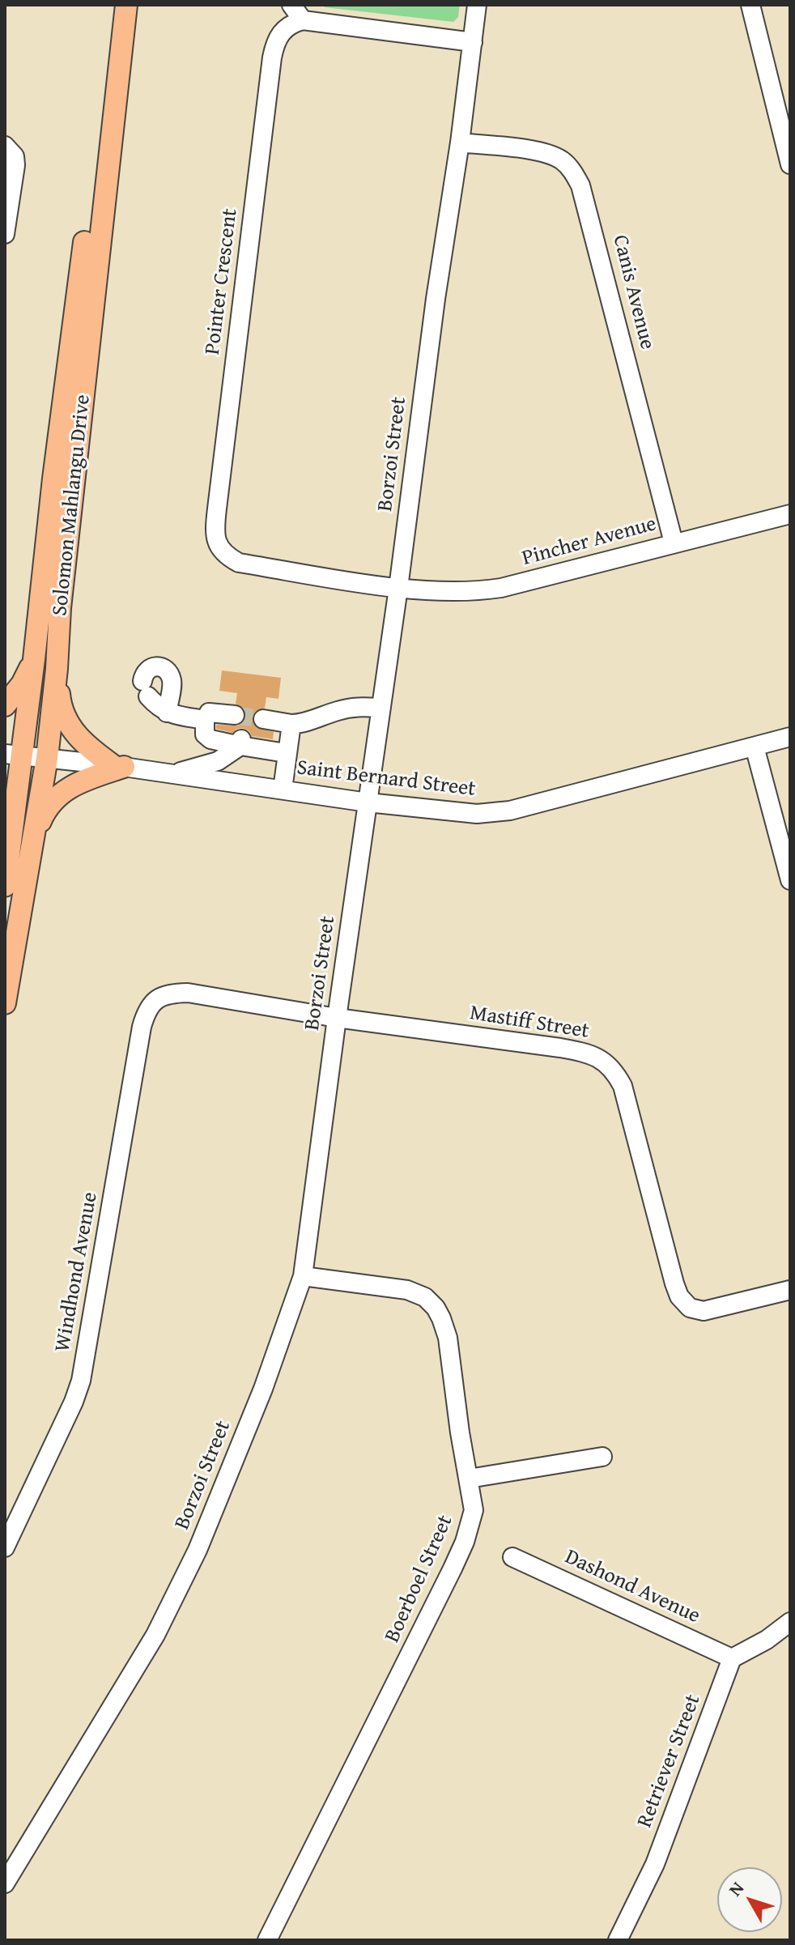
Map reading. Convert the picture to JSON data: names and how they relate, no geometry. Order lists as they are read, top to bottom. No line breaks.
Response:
{"streets":{"main road":["Solomon Mahlangu Drive"],"street":["Pointer Crescent","Canis Avenue","Borzoi Street","Pincher Avenue","Saint Bernard Street","Mastiff Street","Windhond Avenue","Boerboel Street","Dashond Avenue","Retriever Street"]},"crossings":[["Pointer Crescent","Borzoi Street"],["Pointer Crescent","Pincher Avenue"],["Canis Avenue","Borzoi Street"],["Canis Avenue","Pincher Avenue"],["Borzoi Street","Pincher Avenue"],["Borzoi Street","Saint Bernard Street"],["Borzoi Street","Mastiff Street"],["Borzoi Street","Boerboel Street"],["Solomon Mahlangu Drive","Saint Bernard Street"],["Mastiff Street","Windhond Avenue"],["Dashond Avenue","Retriever Street"]],"north":"top left"}
